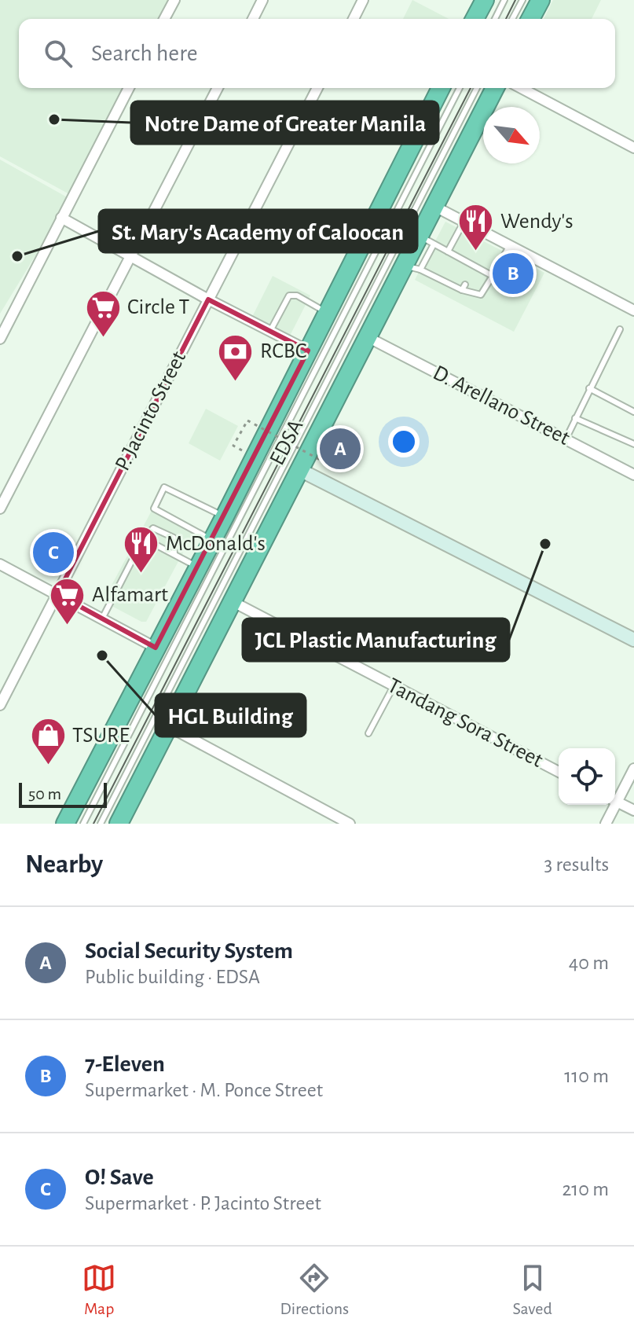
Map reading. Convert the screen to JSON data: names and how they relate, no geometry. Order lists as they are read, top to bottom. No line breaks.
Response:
{"streets":{"highway":["EDSA"],"street":["D. Arellano Street","P. Jacinto Street","Tandang Sora Street"]},"crossings":[["D. Arellano Street","EDSA"],["EDSA","Tandang Sora Street"]],"places":{"other":["Notre Dame of Greater Manila","St. Mary's Academy of Caloocan","JCL Plastic Manufacturing","HGL Building"],"restaurant":["Wendy's","McDonald's"],"supermarket":["Circle T","Alfamart"],"bank":["RCBC"],"shop":["TSURE"]},"scale_bar":"50 m","north":"bottom right","page":{"search":"Search here","pins":["B","A","C"],"scale":"50 m","heading":["Nearby","3 results"],"list":[{"mark":"A","name":"Social Security System","note":"Public building · EDSA","value":"40 m"},{"mark":"B","name":"7-Eleven","note":"Supermarket · M. Ponce Street","value":"110 m"},{"mark":"C","name":"O! Save","note":"Supermarket · P. Jacinto Street","value":"210 m"}],"nav":["Map","Directions","Saved"]}}
